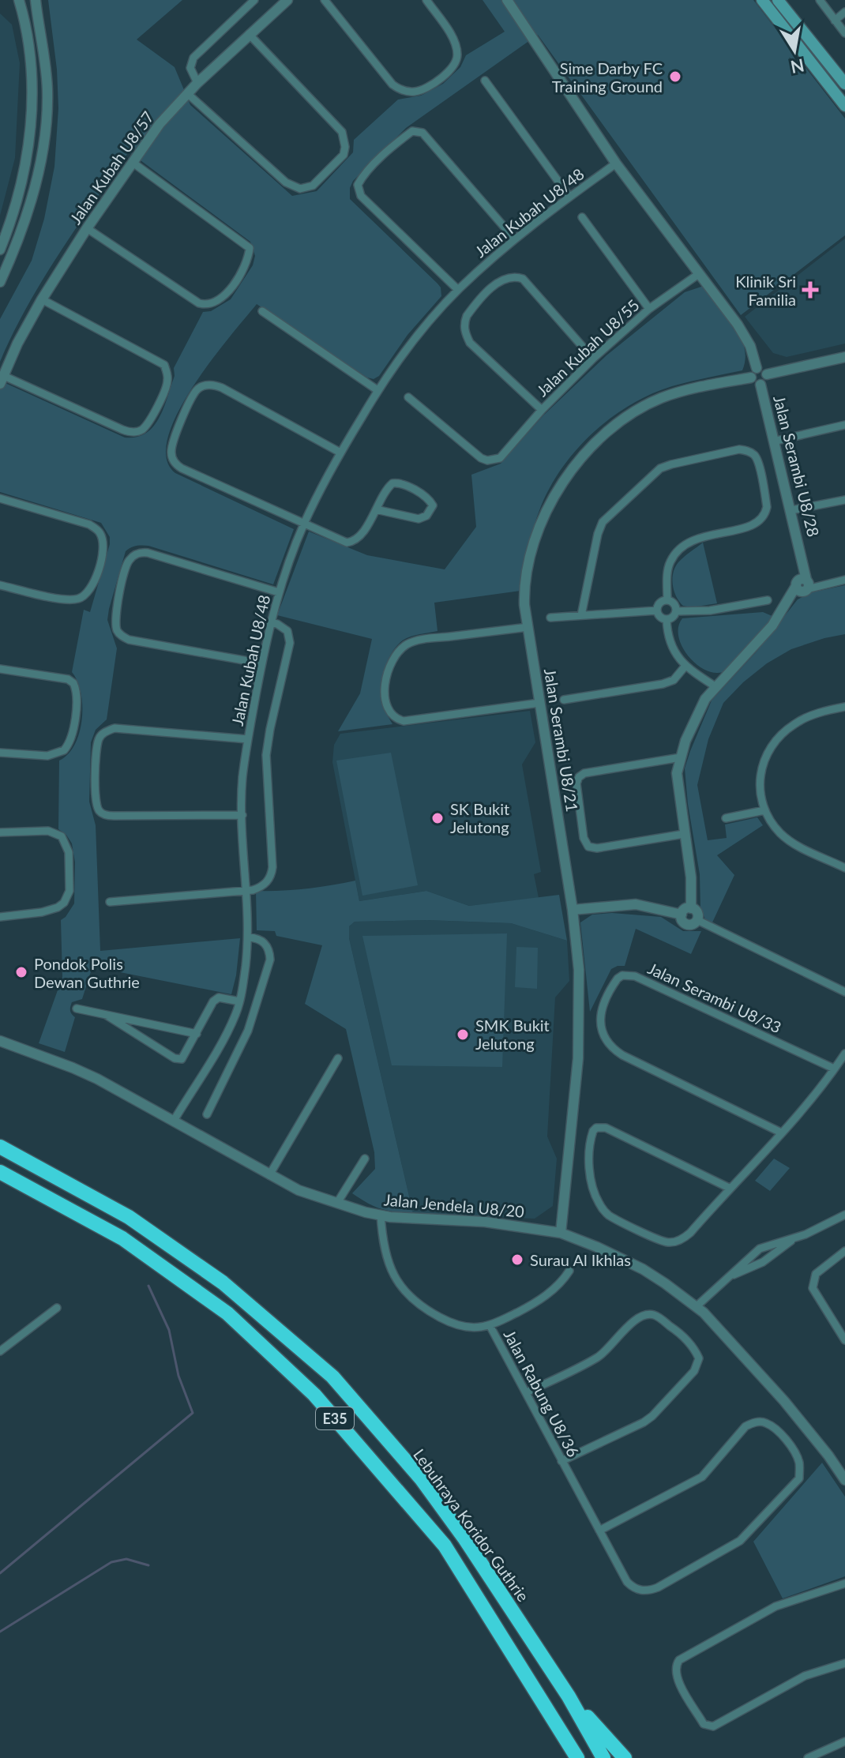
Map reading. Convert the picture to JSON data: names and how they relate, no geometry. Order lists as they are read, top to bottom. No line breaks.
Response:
{"streets":{"highway":["E35","Lebuhraya Koridor Guthrie"],"street":["Jalan Kubah U8/57","Jalan Kubah U8/48","Jalan Kubah U8/55","Jalan Serambi U8/28","Jalan Serambi U8/21","Jalan Serambi U8/33","Jalan Jendela U8/20","Jalan Rabung U8/36"]},"crossings":[["Jalan Kubah U8/48","Jalan Jendela U8/20"],["Jalan Serambi U8/28","Jalan Serambi U8/21"],["Jalan Serambi U8/21","Jalan Jendela U8/20"],["Jalan Jendela U8/20","Jalan Rabung U8/36"]],"places":{"other":["Sime Darby FC Training Ground","SK Bukit Jelutong","Pondok Polis Dewan Guthrie","SMK Bukit Jelutong","Surau Al Ikhlas"],"health":["Klinik Sri Familia"]},"north":"bottom"}
